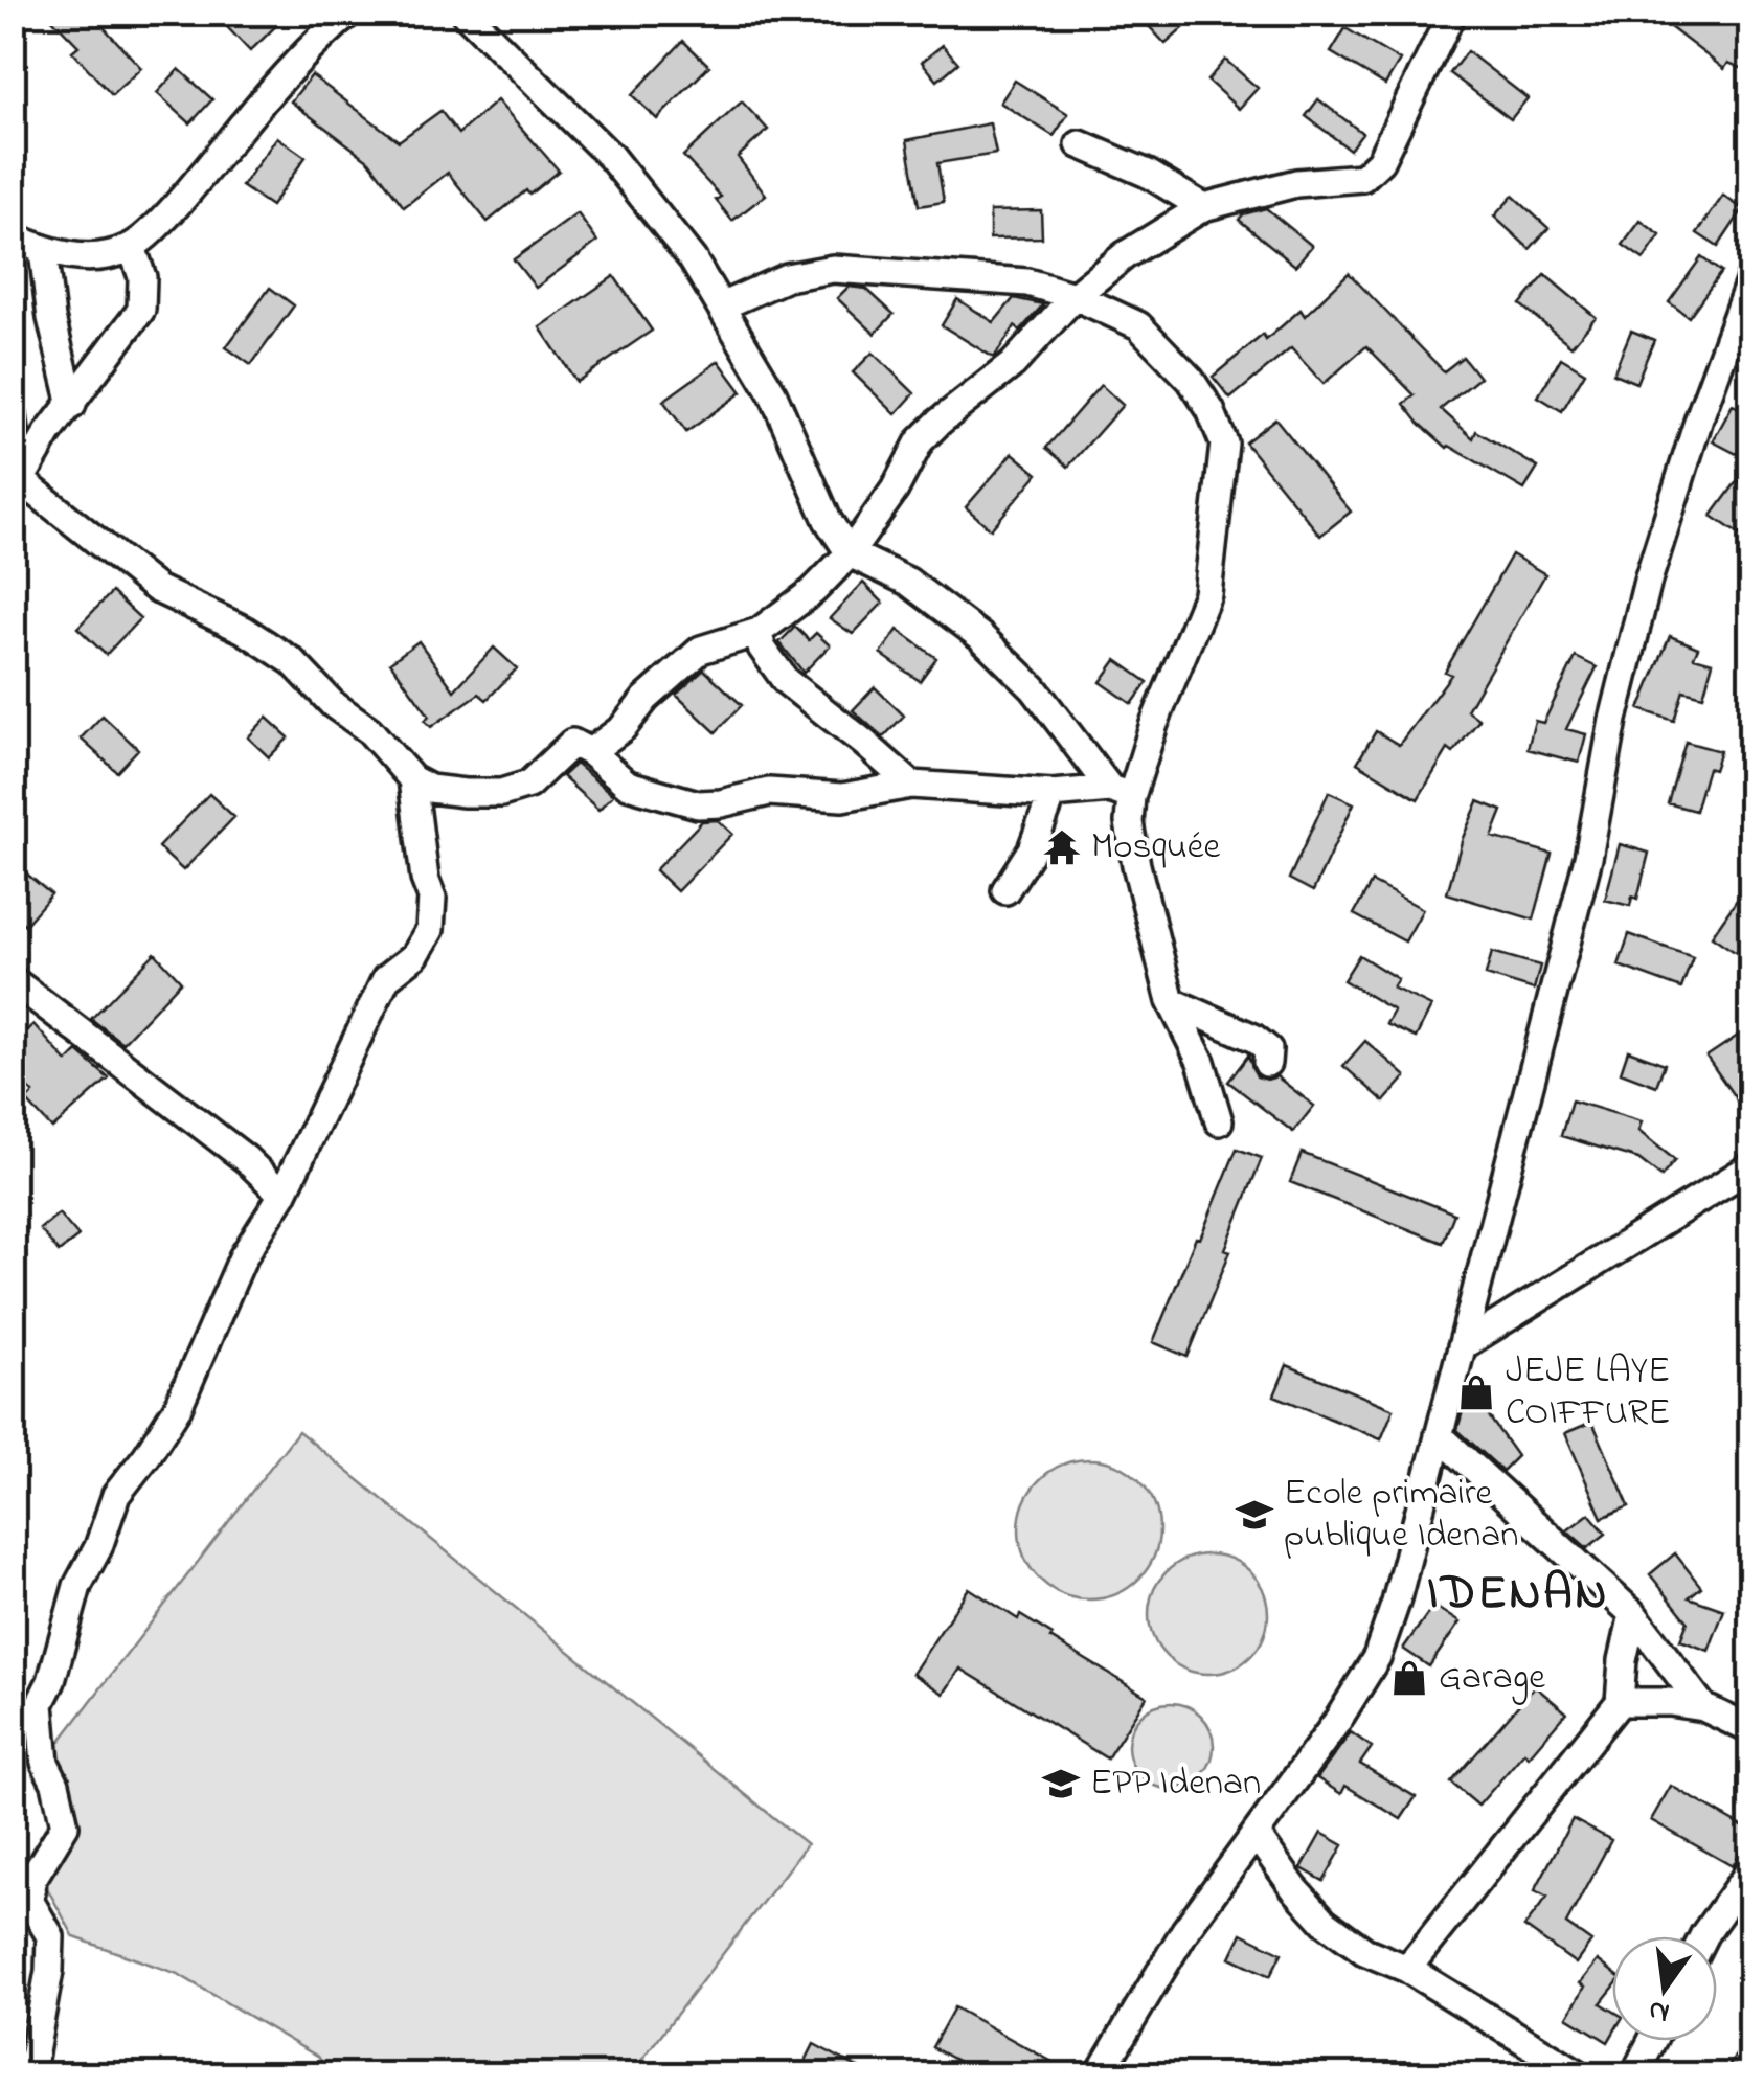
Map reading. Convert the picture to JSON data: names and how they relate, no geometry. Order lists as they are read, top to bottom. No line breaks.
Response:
{"districts":["IDENAN"],"places":{"temple":["Mosquée"],"shop":["JEJE LAYE COIFFURE","Garage"],"school or university":["Ecole primaire publique Idenan","EPP Idenan"]},"north":"bottom"}
